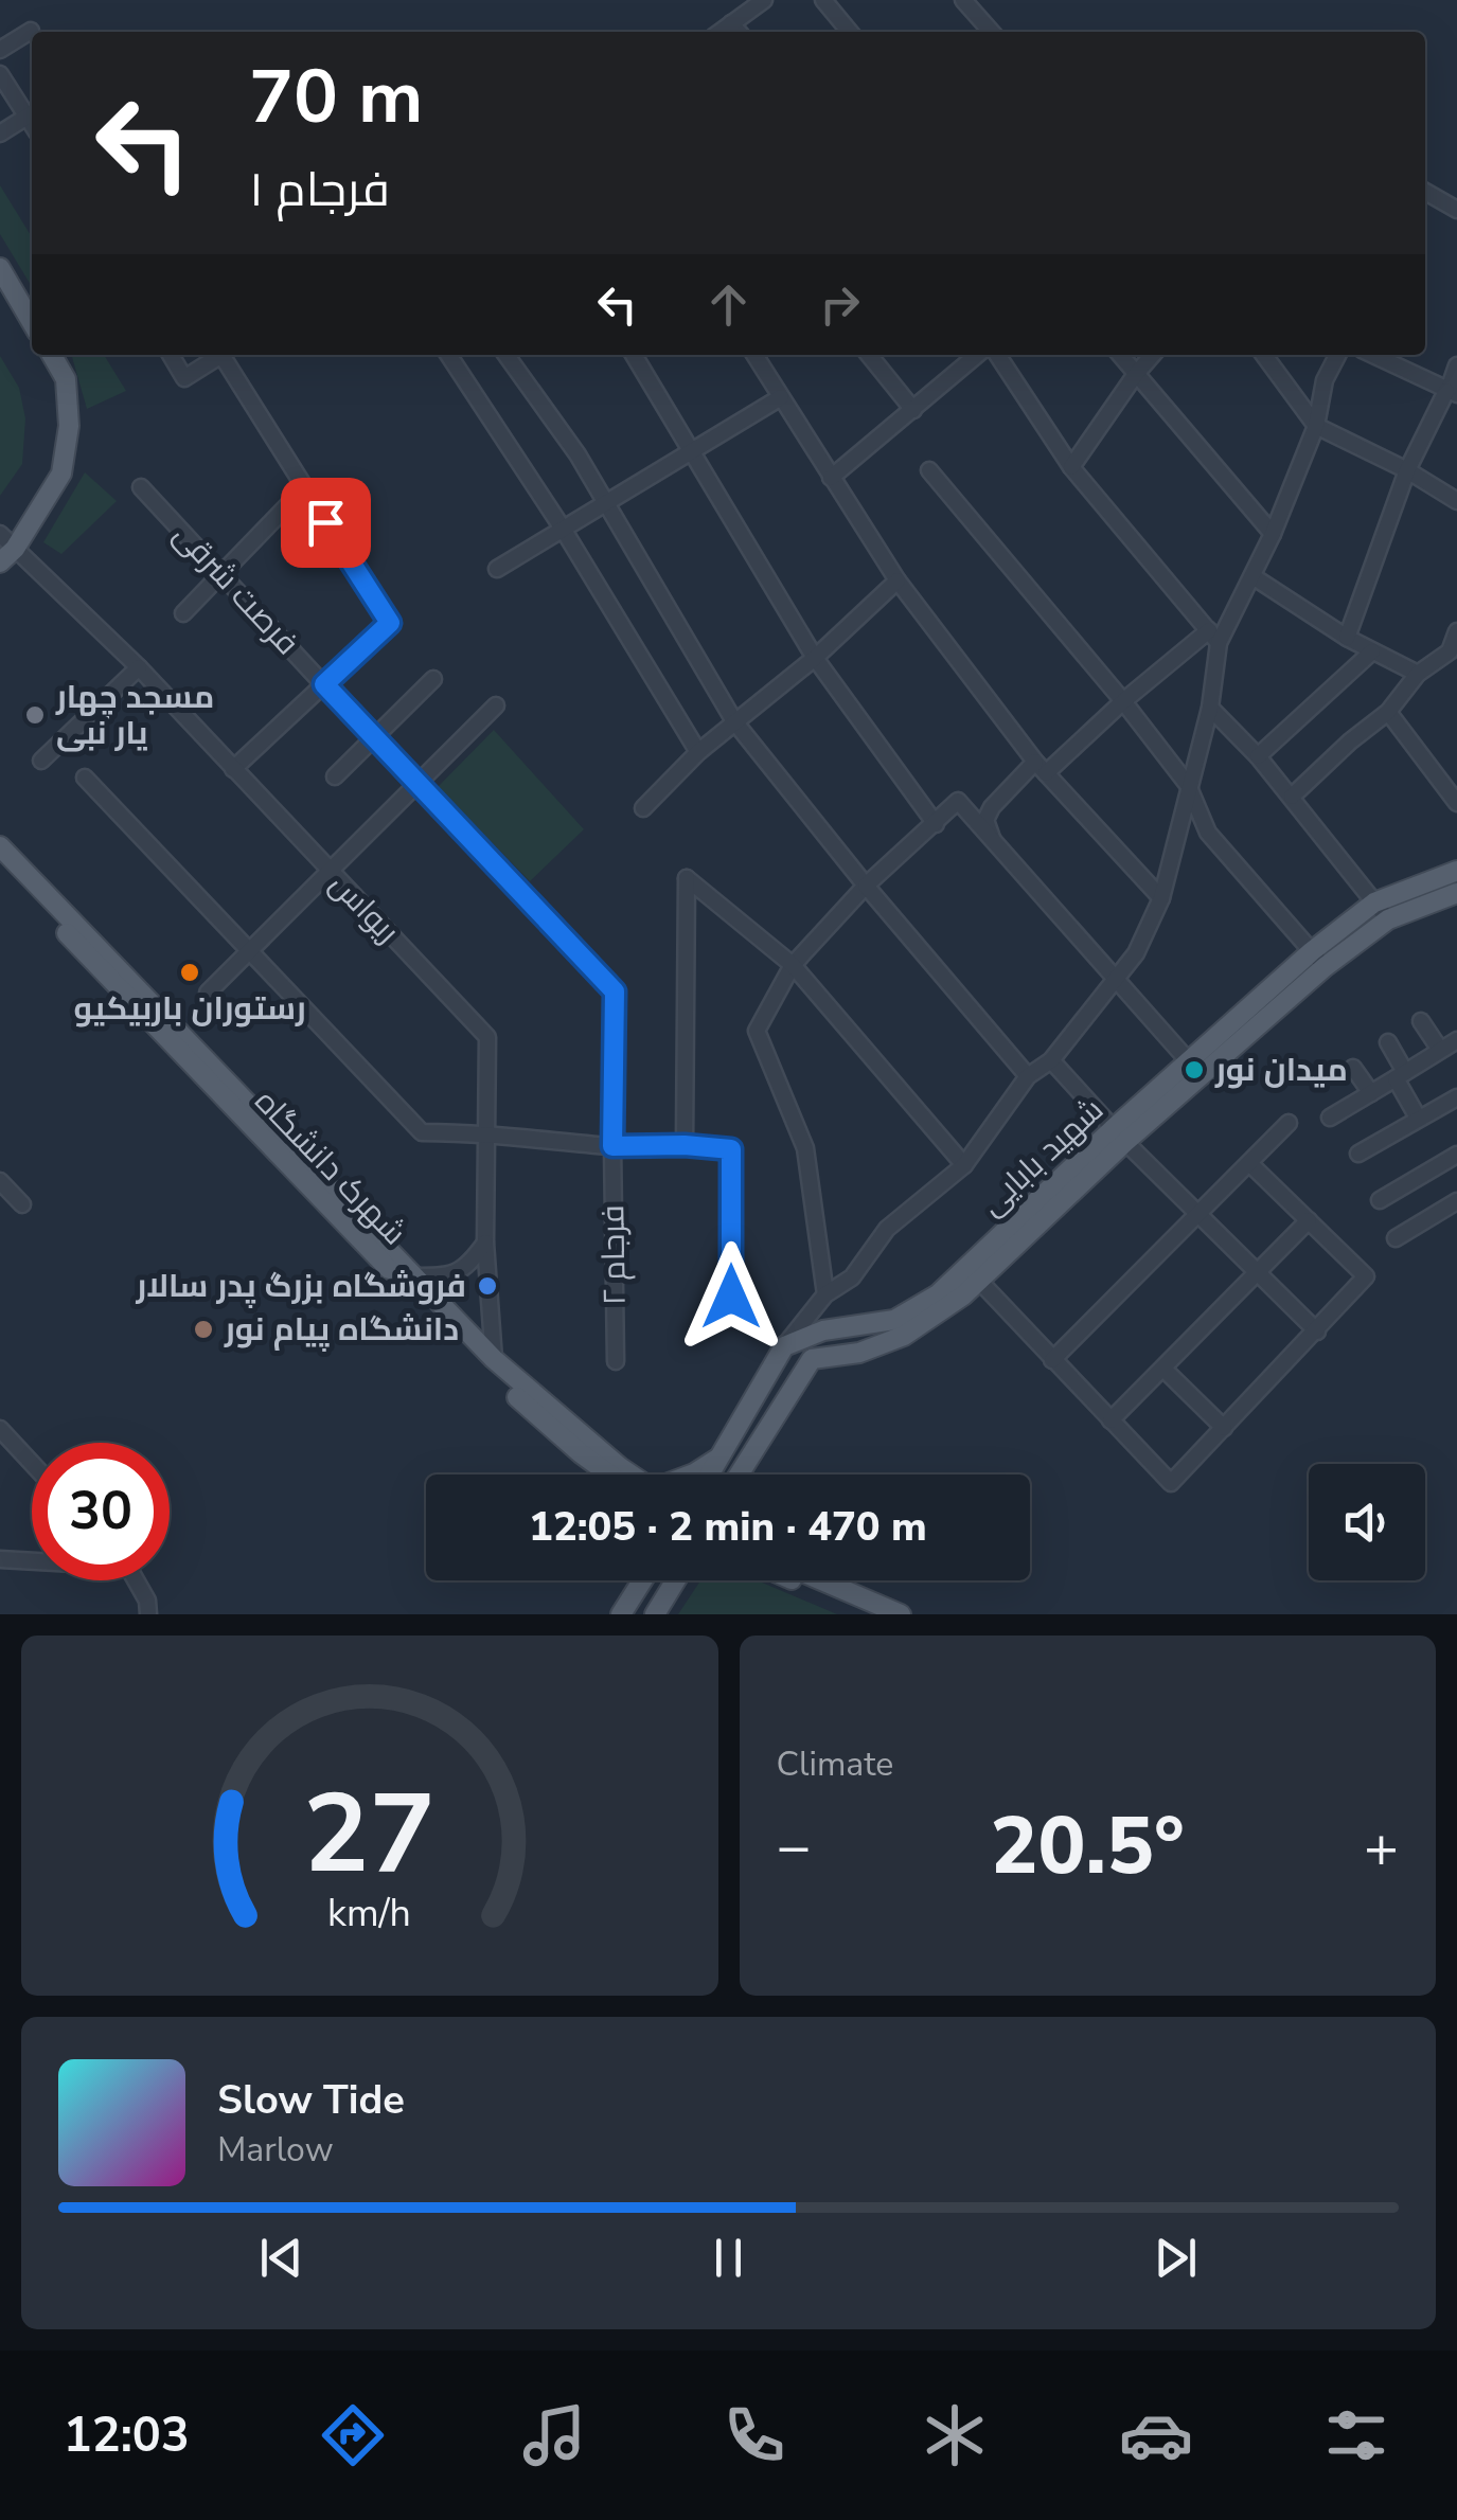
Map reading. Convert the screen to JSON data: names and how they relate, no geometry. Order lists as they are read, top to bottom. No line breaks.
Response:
{"streets":{"main road":["شهید بابایی","شهرک دانشگاه"],"street":["فرصت شرقی","ریواس","فرجام ۲"]},"crossings":[["فرصت شرقی","فرجام ۲"]],"places":["مسجد چهار یار نبی","رستوران باربیکیو","میدان نور","فروشگاه بزرگ پدر سالار","دانشگاه پیام نور"],"page":{"turn":["70 m","فرجام ۱"],"limit":"30","trip":"12:05 · 2 min · 470 m","tile":"Climate","heat":["−","20.5°","+"],"song":["Slow Tide","Marlow"],"tabs":"12:03","gauge":["27","km/h"]}}
